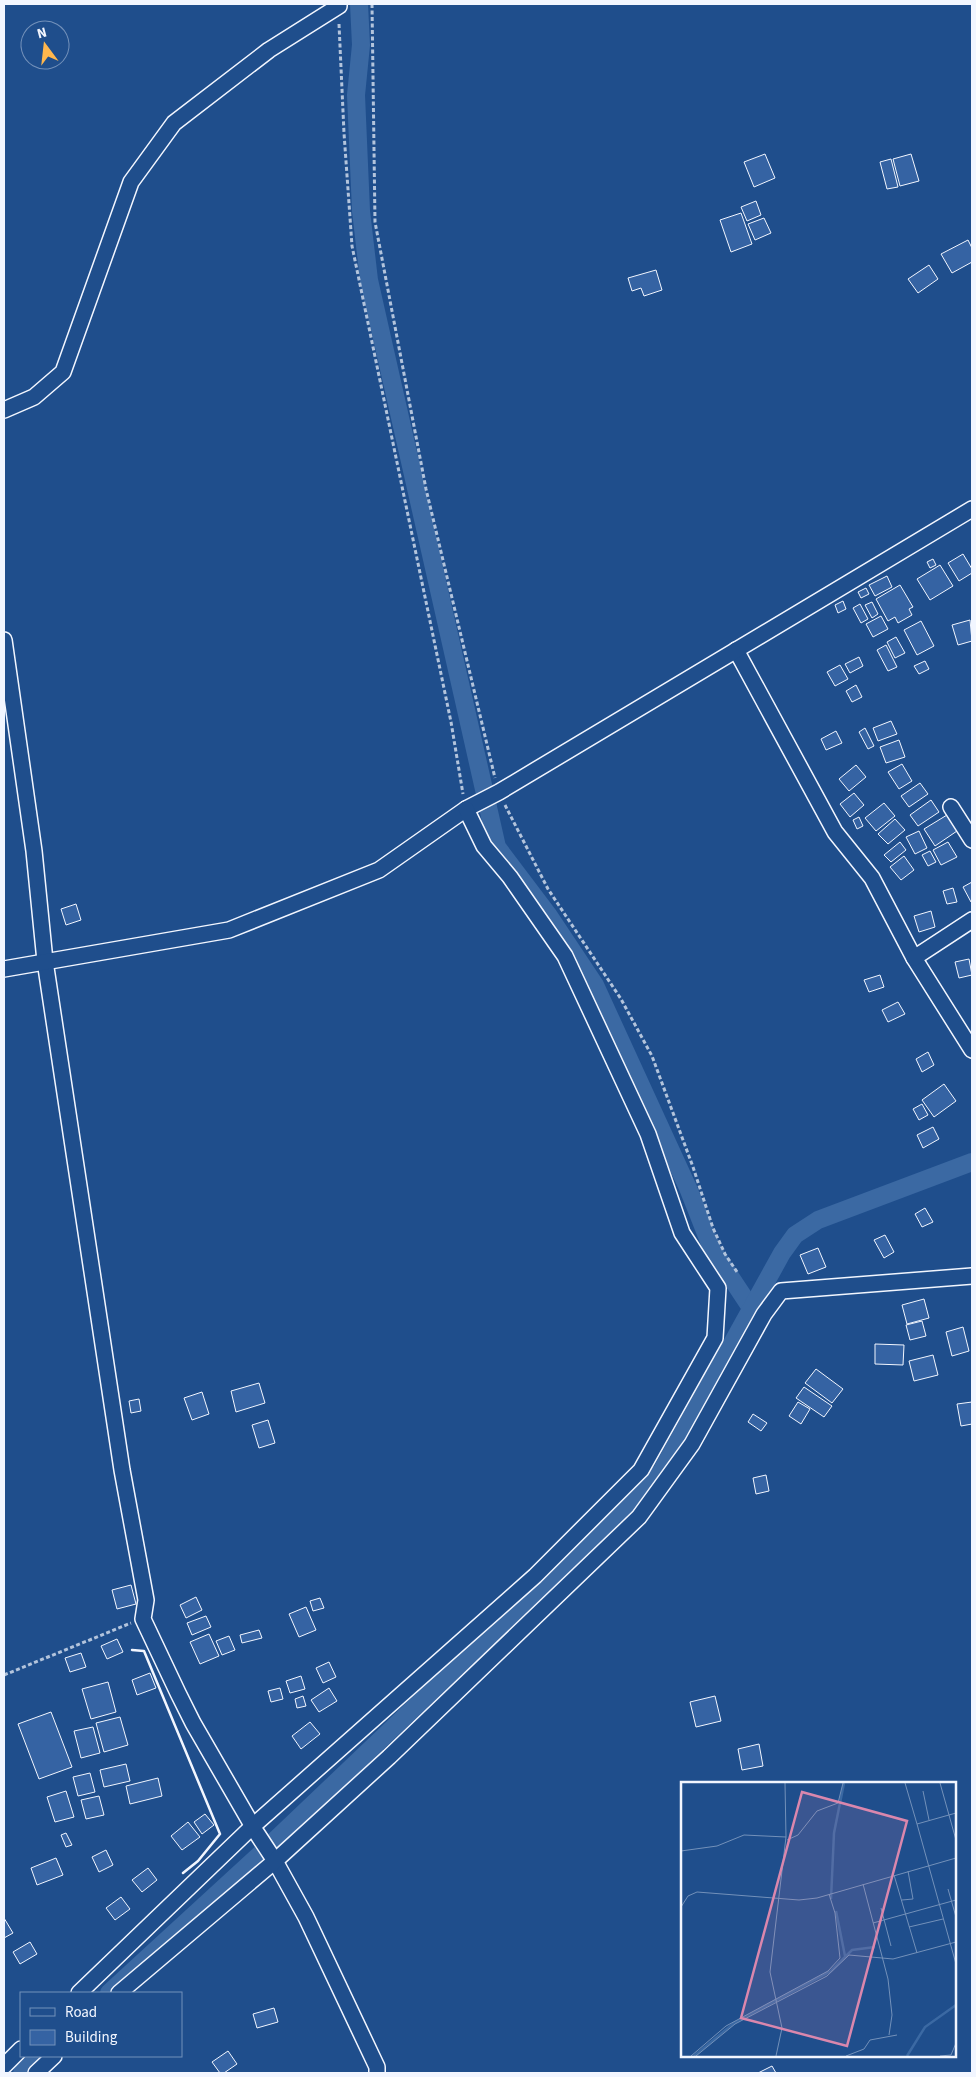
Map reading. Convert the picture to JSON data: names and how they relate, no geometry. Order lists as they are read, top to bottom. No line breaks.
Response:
{"legend":["Road","Building"],"north":"top"}
